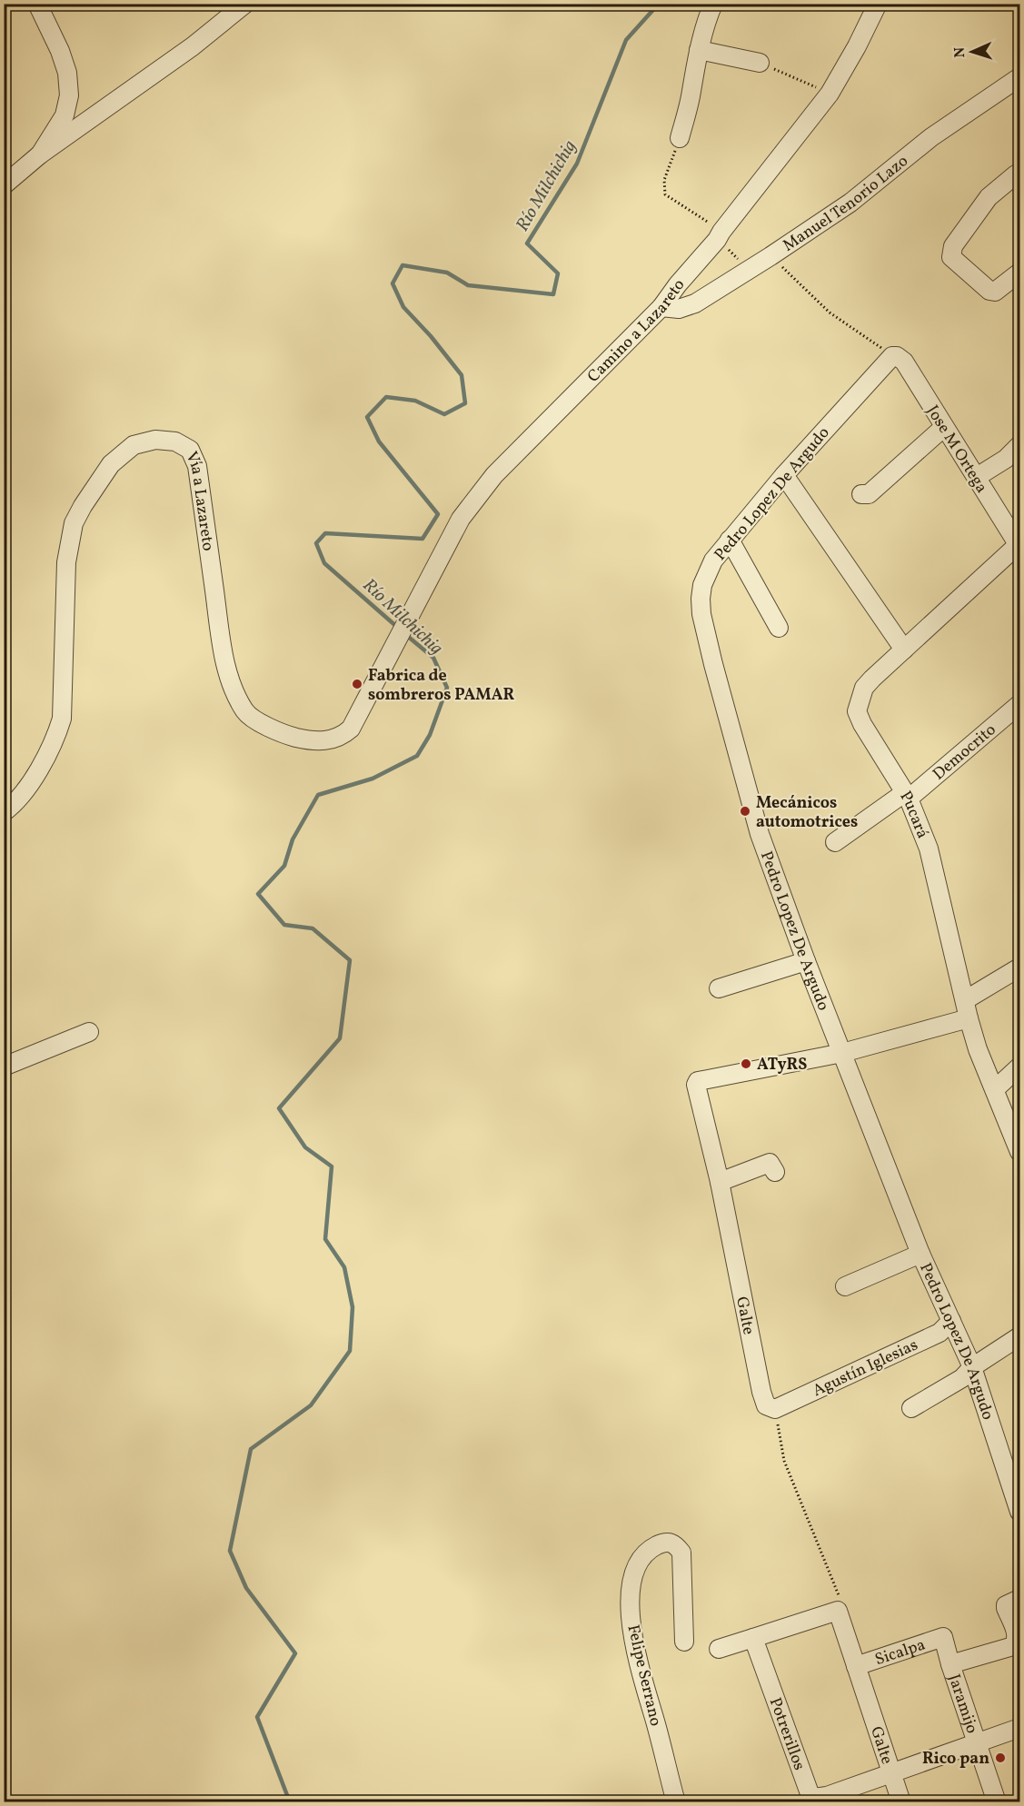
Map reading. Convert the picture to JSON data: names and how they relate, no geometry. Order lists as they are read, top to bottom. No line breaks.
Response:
{"streets":{"street":["Manuel Tenorio Lazo","Camino a Lazareto","Jose M Ortega","Pedro Lopez De Argudo","Vía a Lazareto","Democrito","Pucará","Galte","Agustín Iglesias","Sicalpa","Felipe Serrano","Jaramijo","Potrerillos"]},"crossings":[["Manuel Tenorio Lazo","Camino a Lazareto"],["Camino a Lazareto","Vía a Lazareto"],["Jose M Ortega","Pedro Lopez De Argudo"],["Jose M Ortega","Pucará"],["Pedro Lopez De Argudo","Galte"],["Pedro Lopez De Argudo","Agustín Iglesias"],["Democrito","Pucará"],["Pucará","Galte"],["Galte","Agustín Iglesias"],["Galte","Sicalpa"],["Galte","Potrerillos"],["Sicalpa","Jaramijo"],["Jaramijo","Potrerillos"]],"water":["Río Milchichig"],"places":["Fabrica de sombreros PAMAR","Mecánicos automotrices","ATyRS","Rico pan"],"north":"left"}
